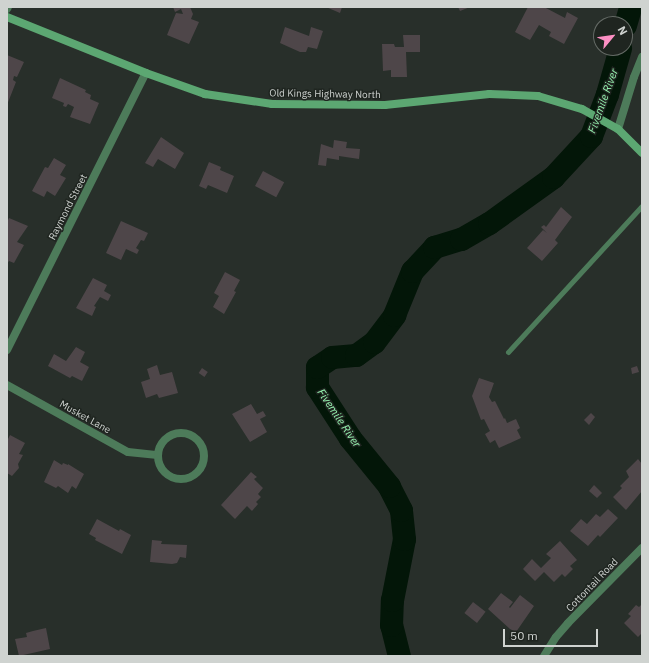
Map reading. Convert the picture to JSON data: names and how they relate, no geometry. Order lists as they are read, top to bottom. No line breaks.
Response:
{"streets":{"main road":["Old Kings Highway North"],"street":["Raymond Street","Musket Lane","Cottontail Road"]},"crossings":[["Old Kings Highway North","Raymond Street"]],"water":["Fivemile River"],"scale_bar":"50 m","north":"top right"}
